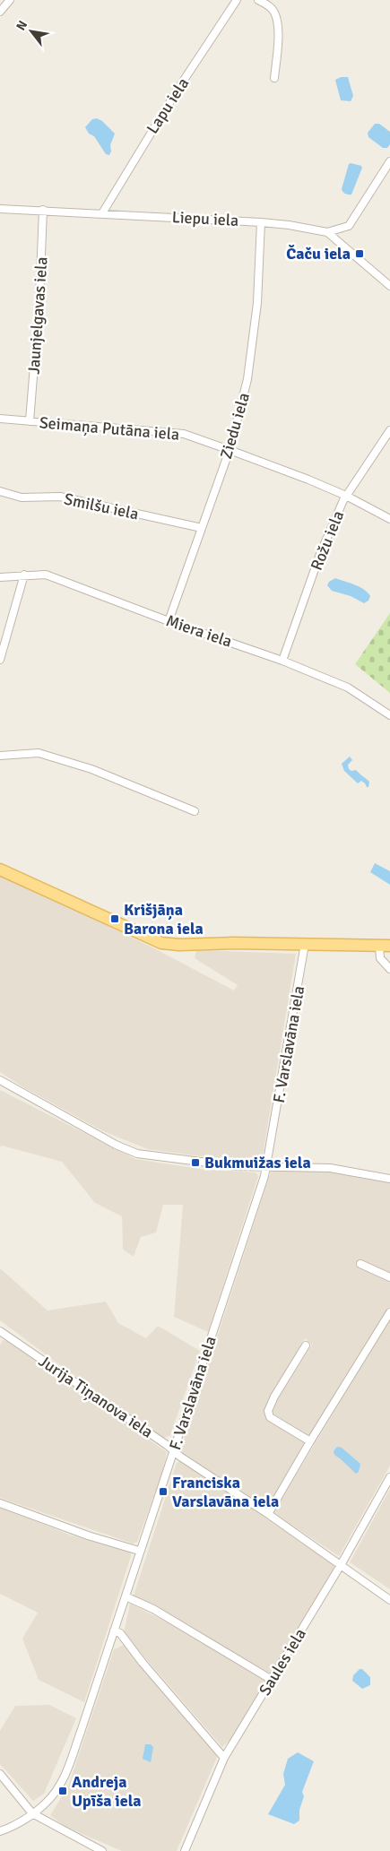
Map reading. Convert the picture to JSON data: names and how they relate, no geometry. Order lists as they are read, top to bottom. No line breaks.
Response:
{"streets":{"street":["Lapu iela","Liepu iela","Jaunjelgavas iela","Ziedu iela","Seimaņa Putāna iela","Smilšu iela","Rožu iela","Miera iela","F. Varslavāna iela","Jurija Tiņanova iela","Saules iela"]},"crossings":[["Lapu iela","Liepu iela"],["Liepu iela","Jaunjelgavas iela"],["Liepu iela","Ziedu iela"],["Jaunjelgavas iela","Seimaņa Putāna iela"],["Ziedu iela","Seimaņa Putāna iela"],["Ziedu iela","Smilšu iela"],["Ziedu iela","Miera iela"],["Seimaņa Putāna iela","Rožu iela"],["Rožu iela","Miera iela"],["F. Varslavāna iela","Jurija Tiņanova iela"],["Jurija Tiņanova iela","Saules iela"]],"places":{"transit":["Čaču iela","Krišjāņa Barona iela","Bukmuižas iela","Franciska Varslavāna iela","Andreja Upīša iela"]},"north":"top left"}
